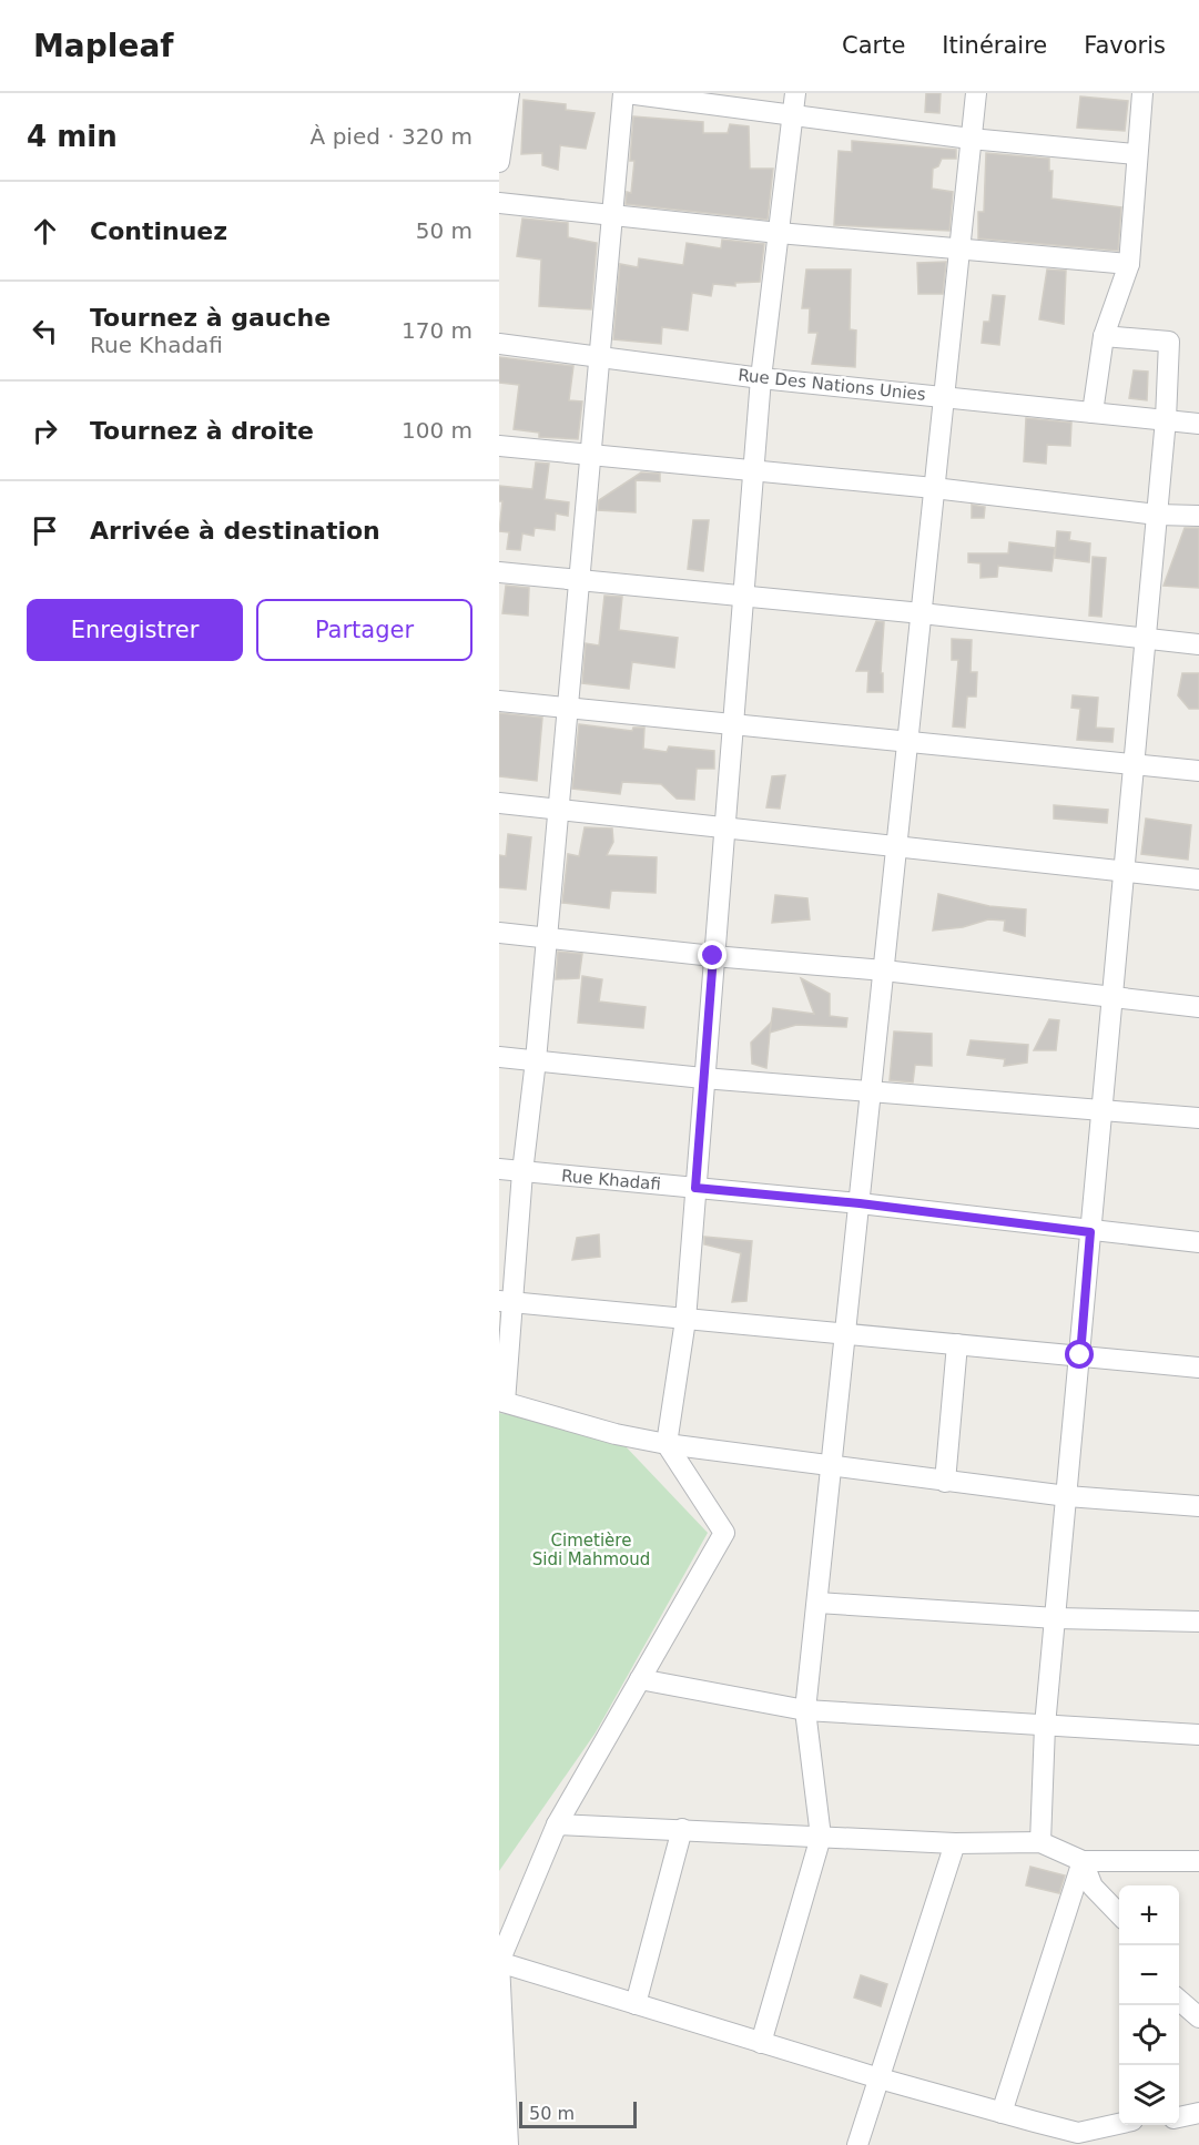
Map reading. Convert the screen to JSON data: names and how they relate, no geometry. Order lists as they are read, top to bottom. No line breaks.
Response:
{"streets":{"street":["Rue Des Nations Unies","Rue Khadafi"]},"parks":["Cimetière Sidi Mahmoud"],"scale_bar":"50 m","page":{"header":"Mapleaf","nav":["Carte","Itinéraire","Favoris"],"heading":["4 min","À pied · 320 m"],"list":[["Continuez","50 m"],["Tournez à gauche","Rue Khadafi","170 m"],["Tournez à droite","100 m"],"Arrivée à destination"],"buttons":["Enregistrer","Partager"],"map_buttons":["+","−"],"scale":"50 m"}}
